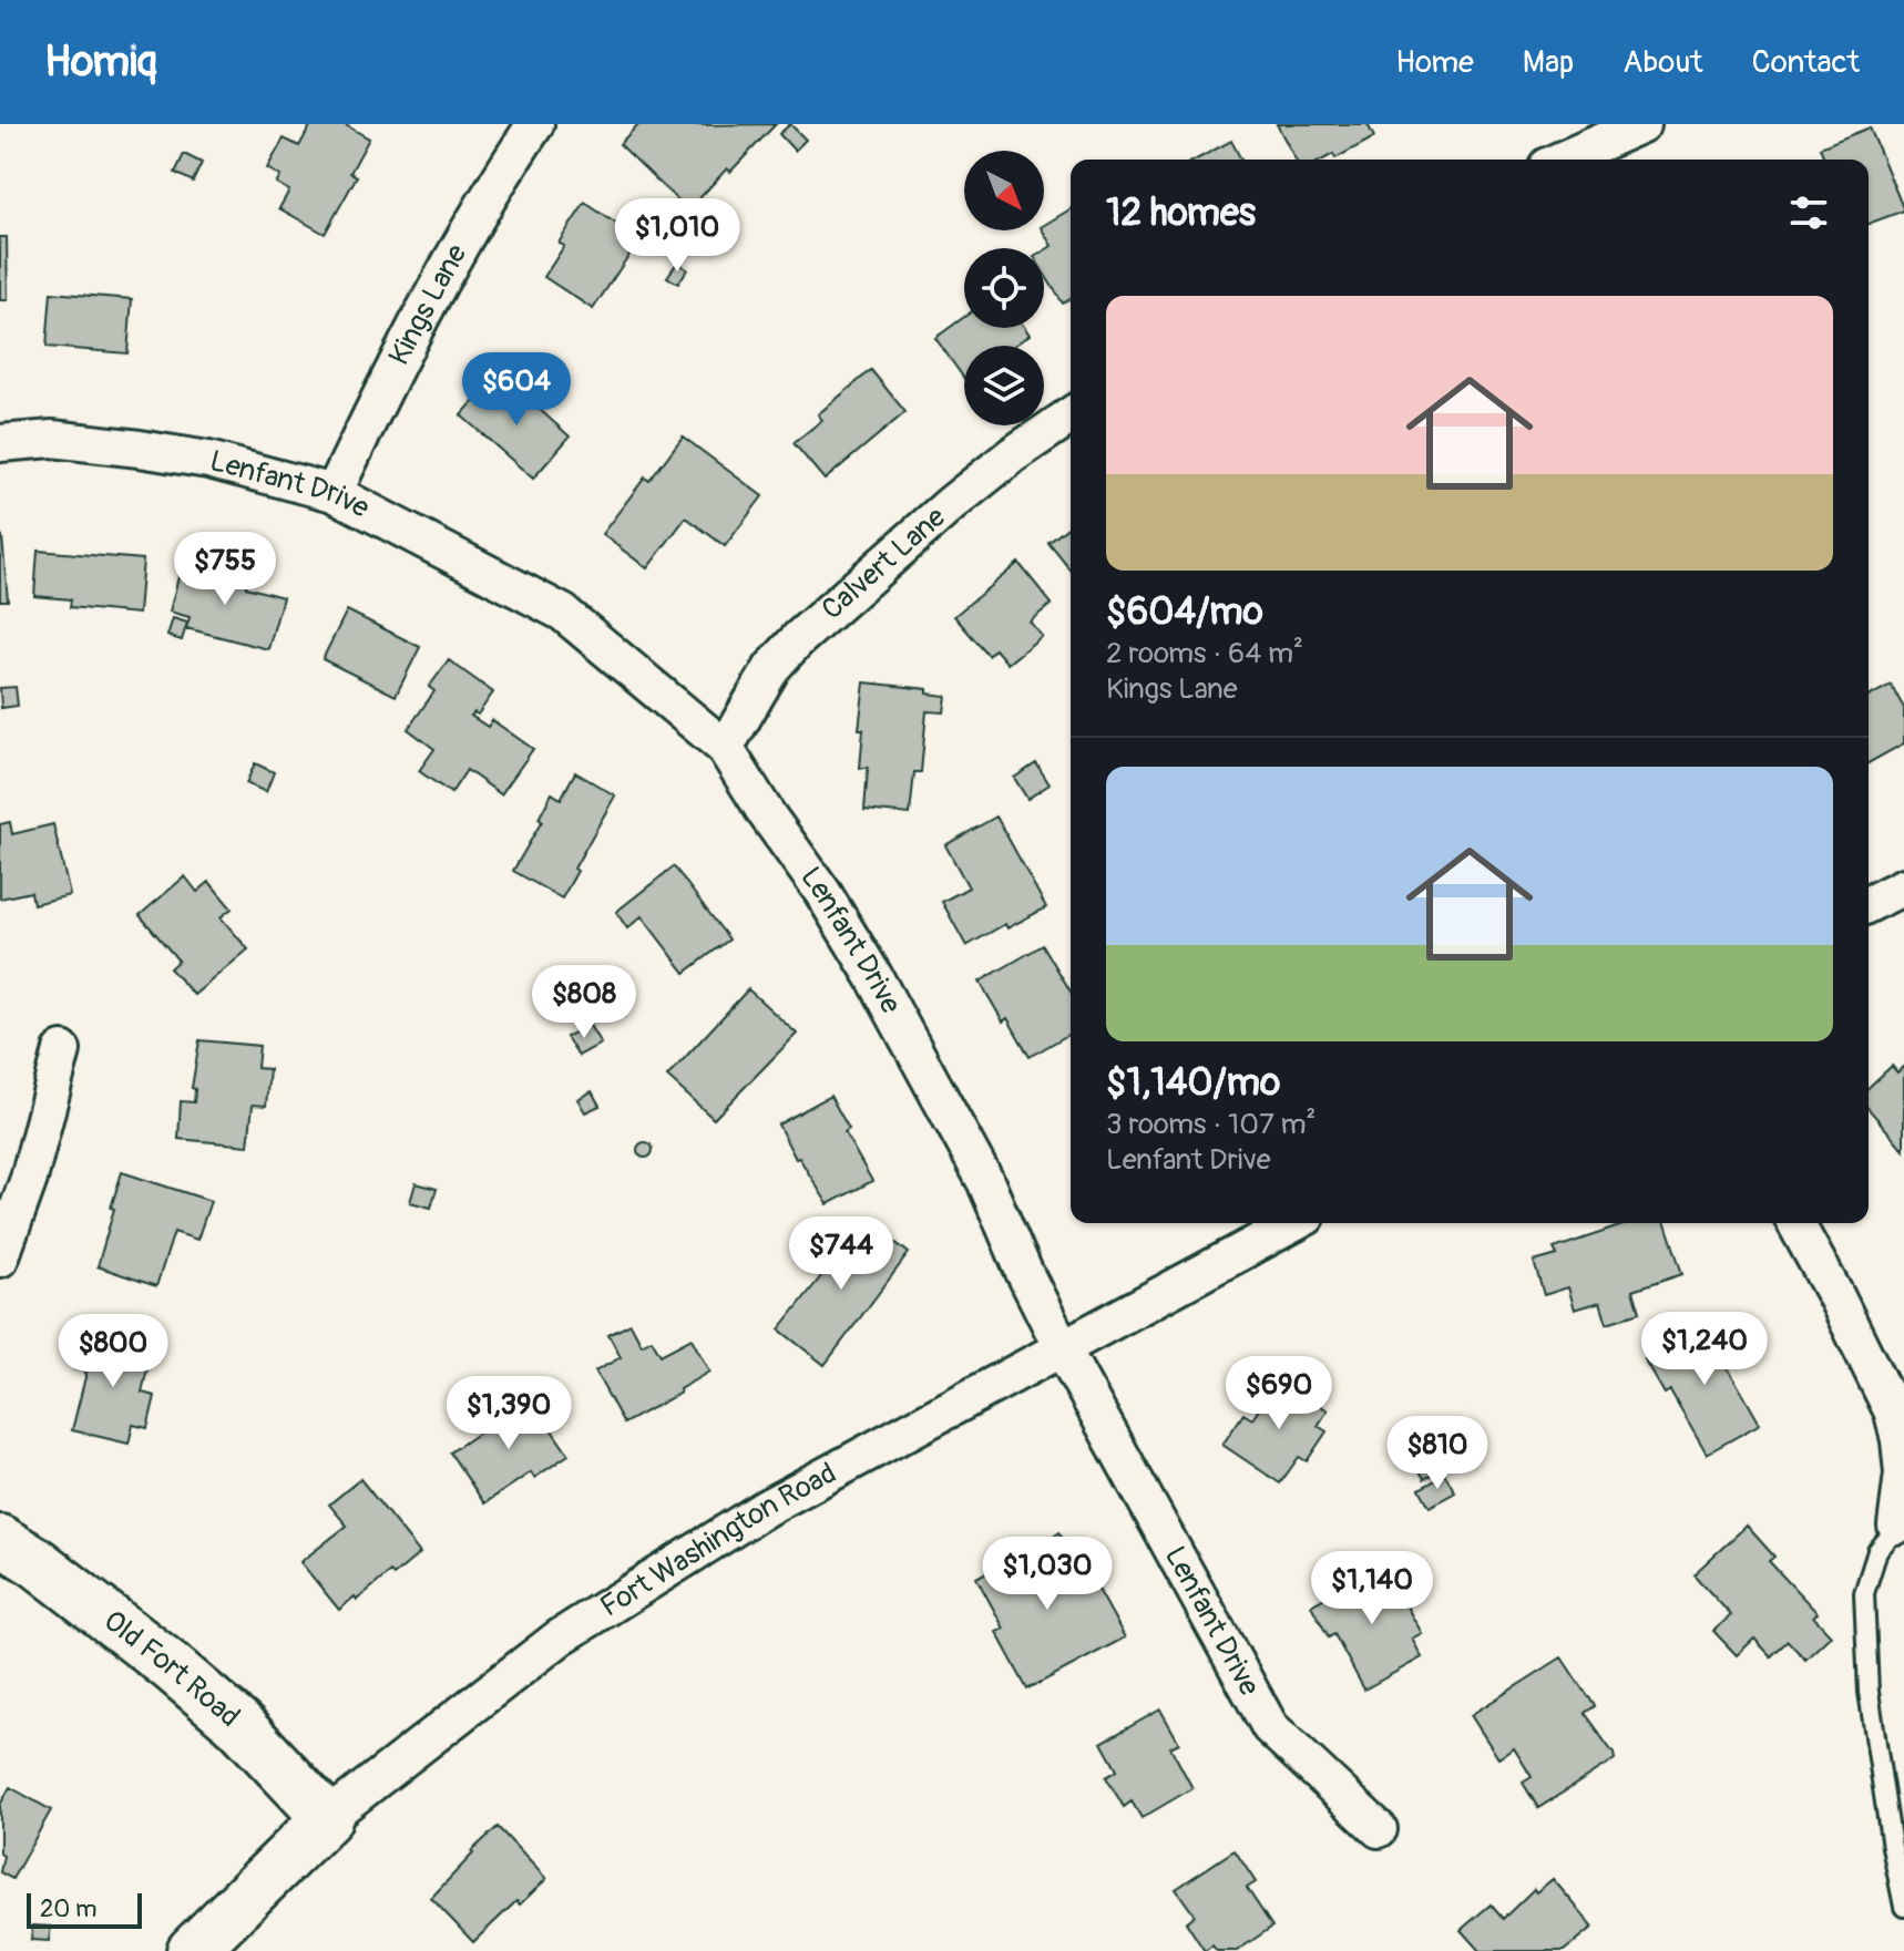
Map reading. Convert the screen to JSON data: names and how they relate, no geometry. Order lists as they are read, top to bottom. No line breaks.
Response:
{"streets":{"main road":["Fort Washington Road","Old Fort Road"],"street":["Kings Lane","Lenfant Drive","Calvert Lane"]},"crossings":[["Kings Lane","Lenfant Drive"],["Lenfant Drive","Calvert Lane"],["Lenfant Drive","Fort Washington Road"],["Fort Washington Road","Old Fort Road"]],"scale_bar":"20 m","north":"bottom right","page":{"header":"Homiq","nav":["Home","Map","About","Contact"],"heading":"12 homes","price":["$1,010","$604","$755","$808","$744","$1,240","$800","$690","$1,390","$810","$1,030","$1,140"],"list":[{"name":"$604/mo","note":"2 rooms · 64 m² · Kings Lane"},{"name":"$1,140/mo","note":"3 rooms · 107 m² · Lenfant Drive"}],"scale":"20 m"}}
